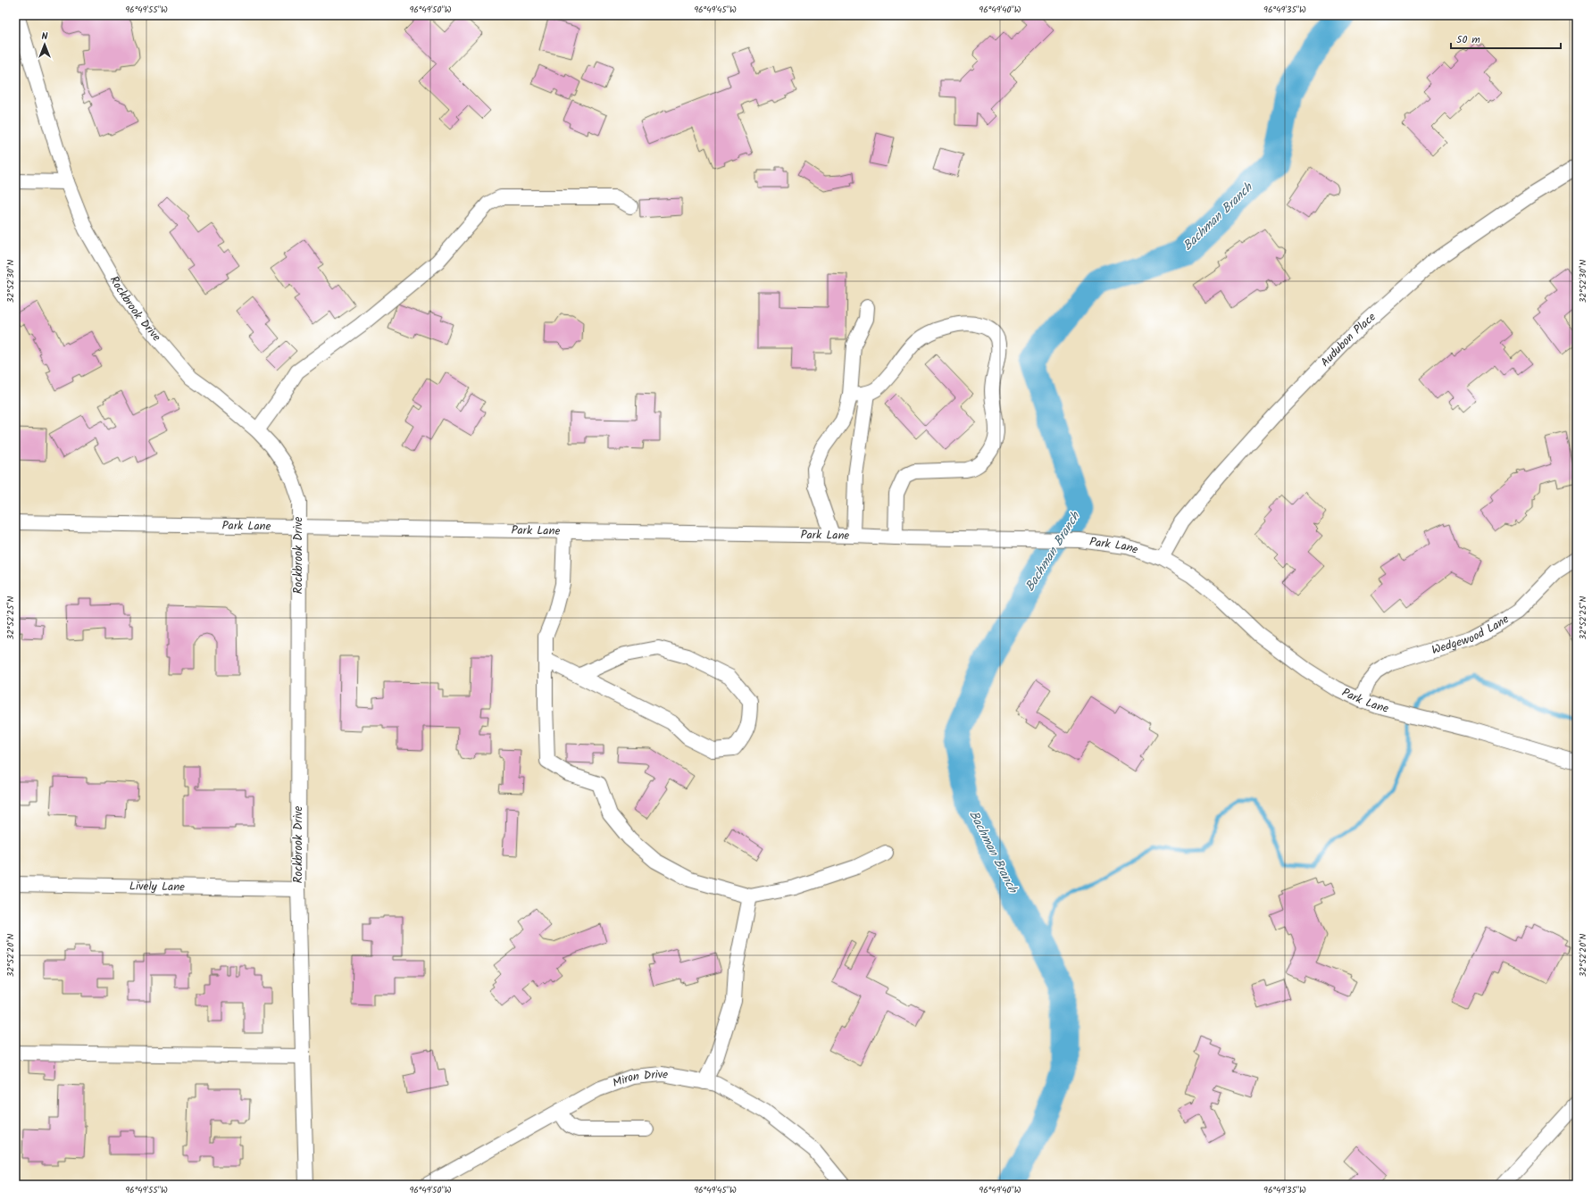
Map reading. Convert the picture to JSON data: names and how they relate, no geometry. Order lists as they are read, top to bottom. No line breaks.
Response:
{"streets":{"street":["Rockbrook Drive","Audubon Place","Park Lane","Wedgewood Lane","Lively Lane","Miron Drive"]},"crossings":[["Rockbrook Drive","Park Lane"],["Rockbrook Drive","Lively Lane"],["Audubon Place","Park Lane"],["Park Lane","Wedgewood Lane"]],"water":["Bachman Branch"],"scale_bar":"50 m","north":"top","coordinates":["96°49'55\"W","96°49'50\"W","96°49'45\"W","96°49'40\"W","96°49'35\"W","32°52'30\"N","32°52'25\"N","32°52'20\"N"]}
